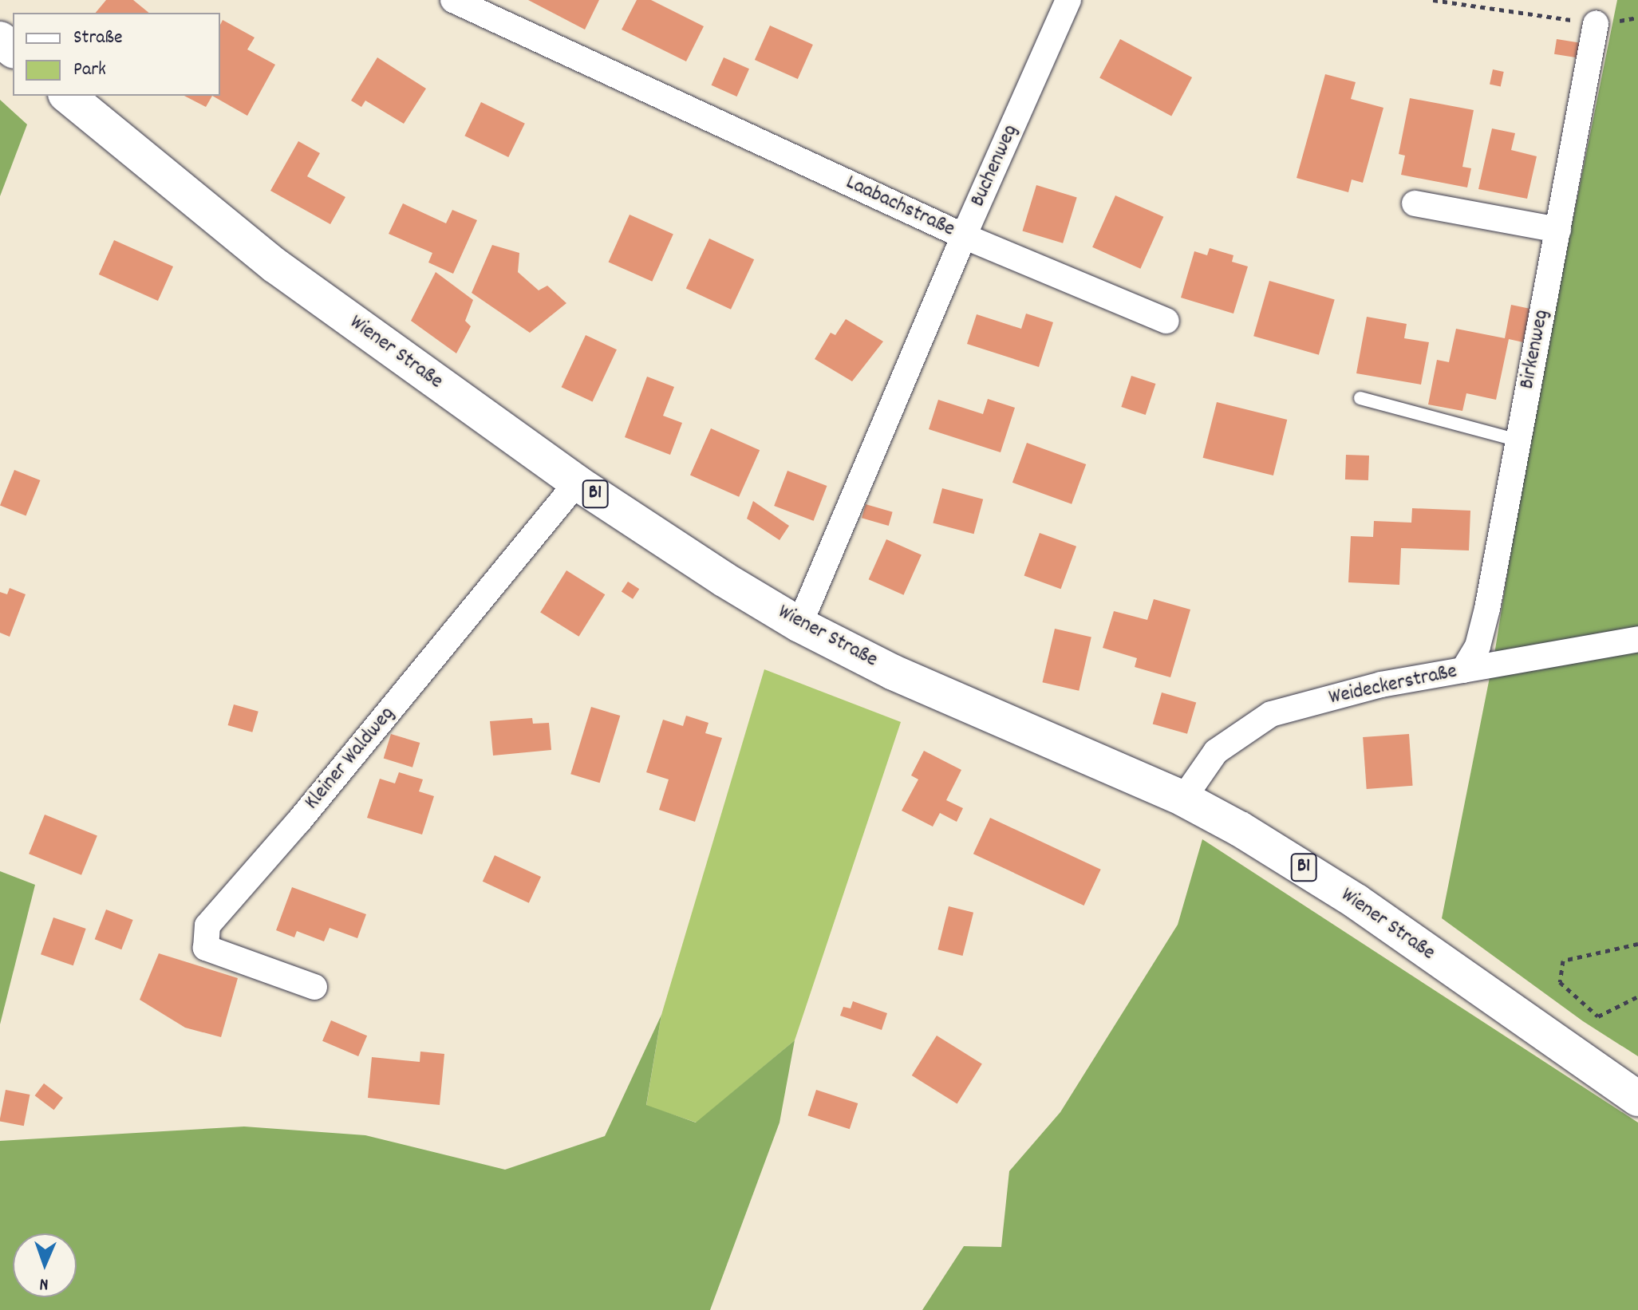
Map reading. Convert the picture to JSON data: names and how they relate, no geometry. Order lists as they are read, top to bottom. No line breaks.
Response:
{"streets":{"main road":["Wiener Straße","B1"],"street":["Buchenweg","Laabachstraße","Birkenweg","Weideckerstraße","Kleiner Waldweg"]},"crossings":[["Buchenweg","Laabachstraße"],["Laabachstraße","Wiener Straße"],["Birkenweg","Weideckerstraße"],["Wiener Straße","Weideckerstraße"],["Wiener Straße","Kleiner Waldweg"]],"legend":["Straße","Park"],"north":"bottom"}
